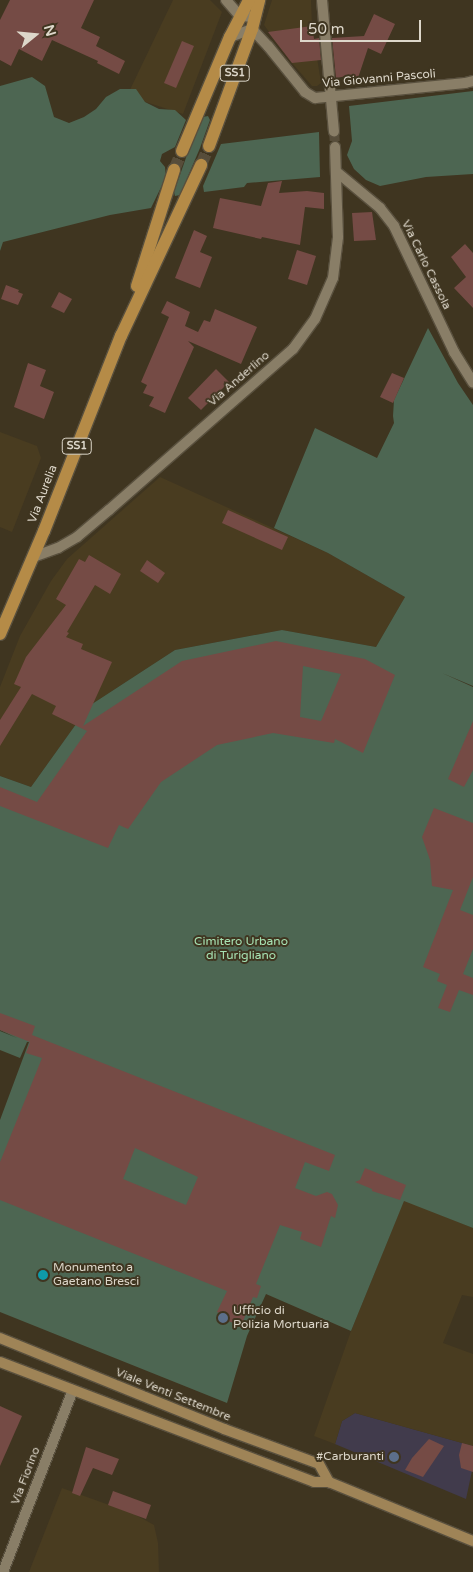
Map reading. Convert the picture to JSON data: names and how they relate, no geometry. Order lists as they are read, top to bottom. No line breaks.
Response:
{"streets":{"main road":["SS1","Via Aurelia","Viale Venti Settembre"],"street":["Via Giovanni Pascoli","Via Carlo Cassola","Via Anderlino","Via Fiorino"]},"crossings":[["SS1","Via Giovanni Pascoli"],["Via Carlo Cassola","Via Anderlino"],["Via Anderlino","Via Aurelia"]],"parks":["Cimitero Urbano di Turigliano"],"places":["Monumento a Gaetano Bresci","Ufficio di Polizia Mortuaria","#Carburanti"],"scale_bar":"50 m","north":"right"}
